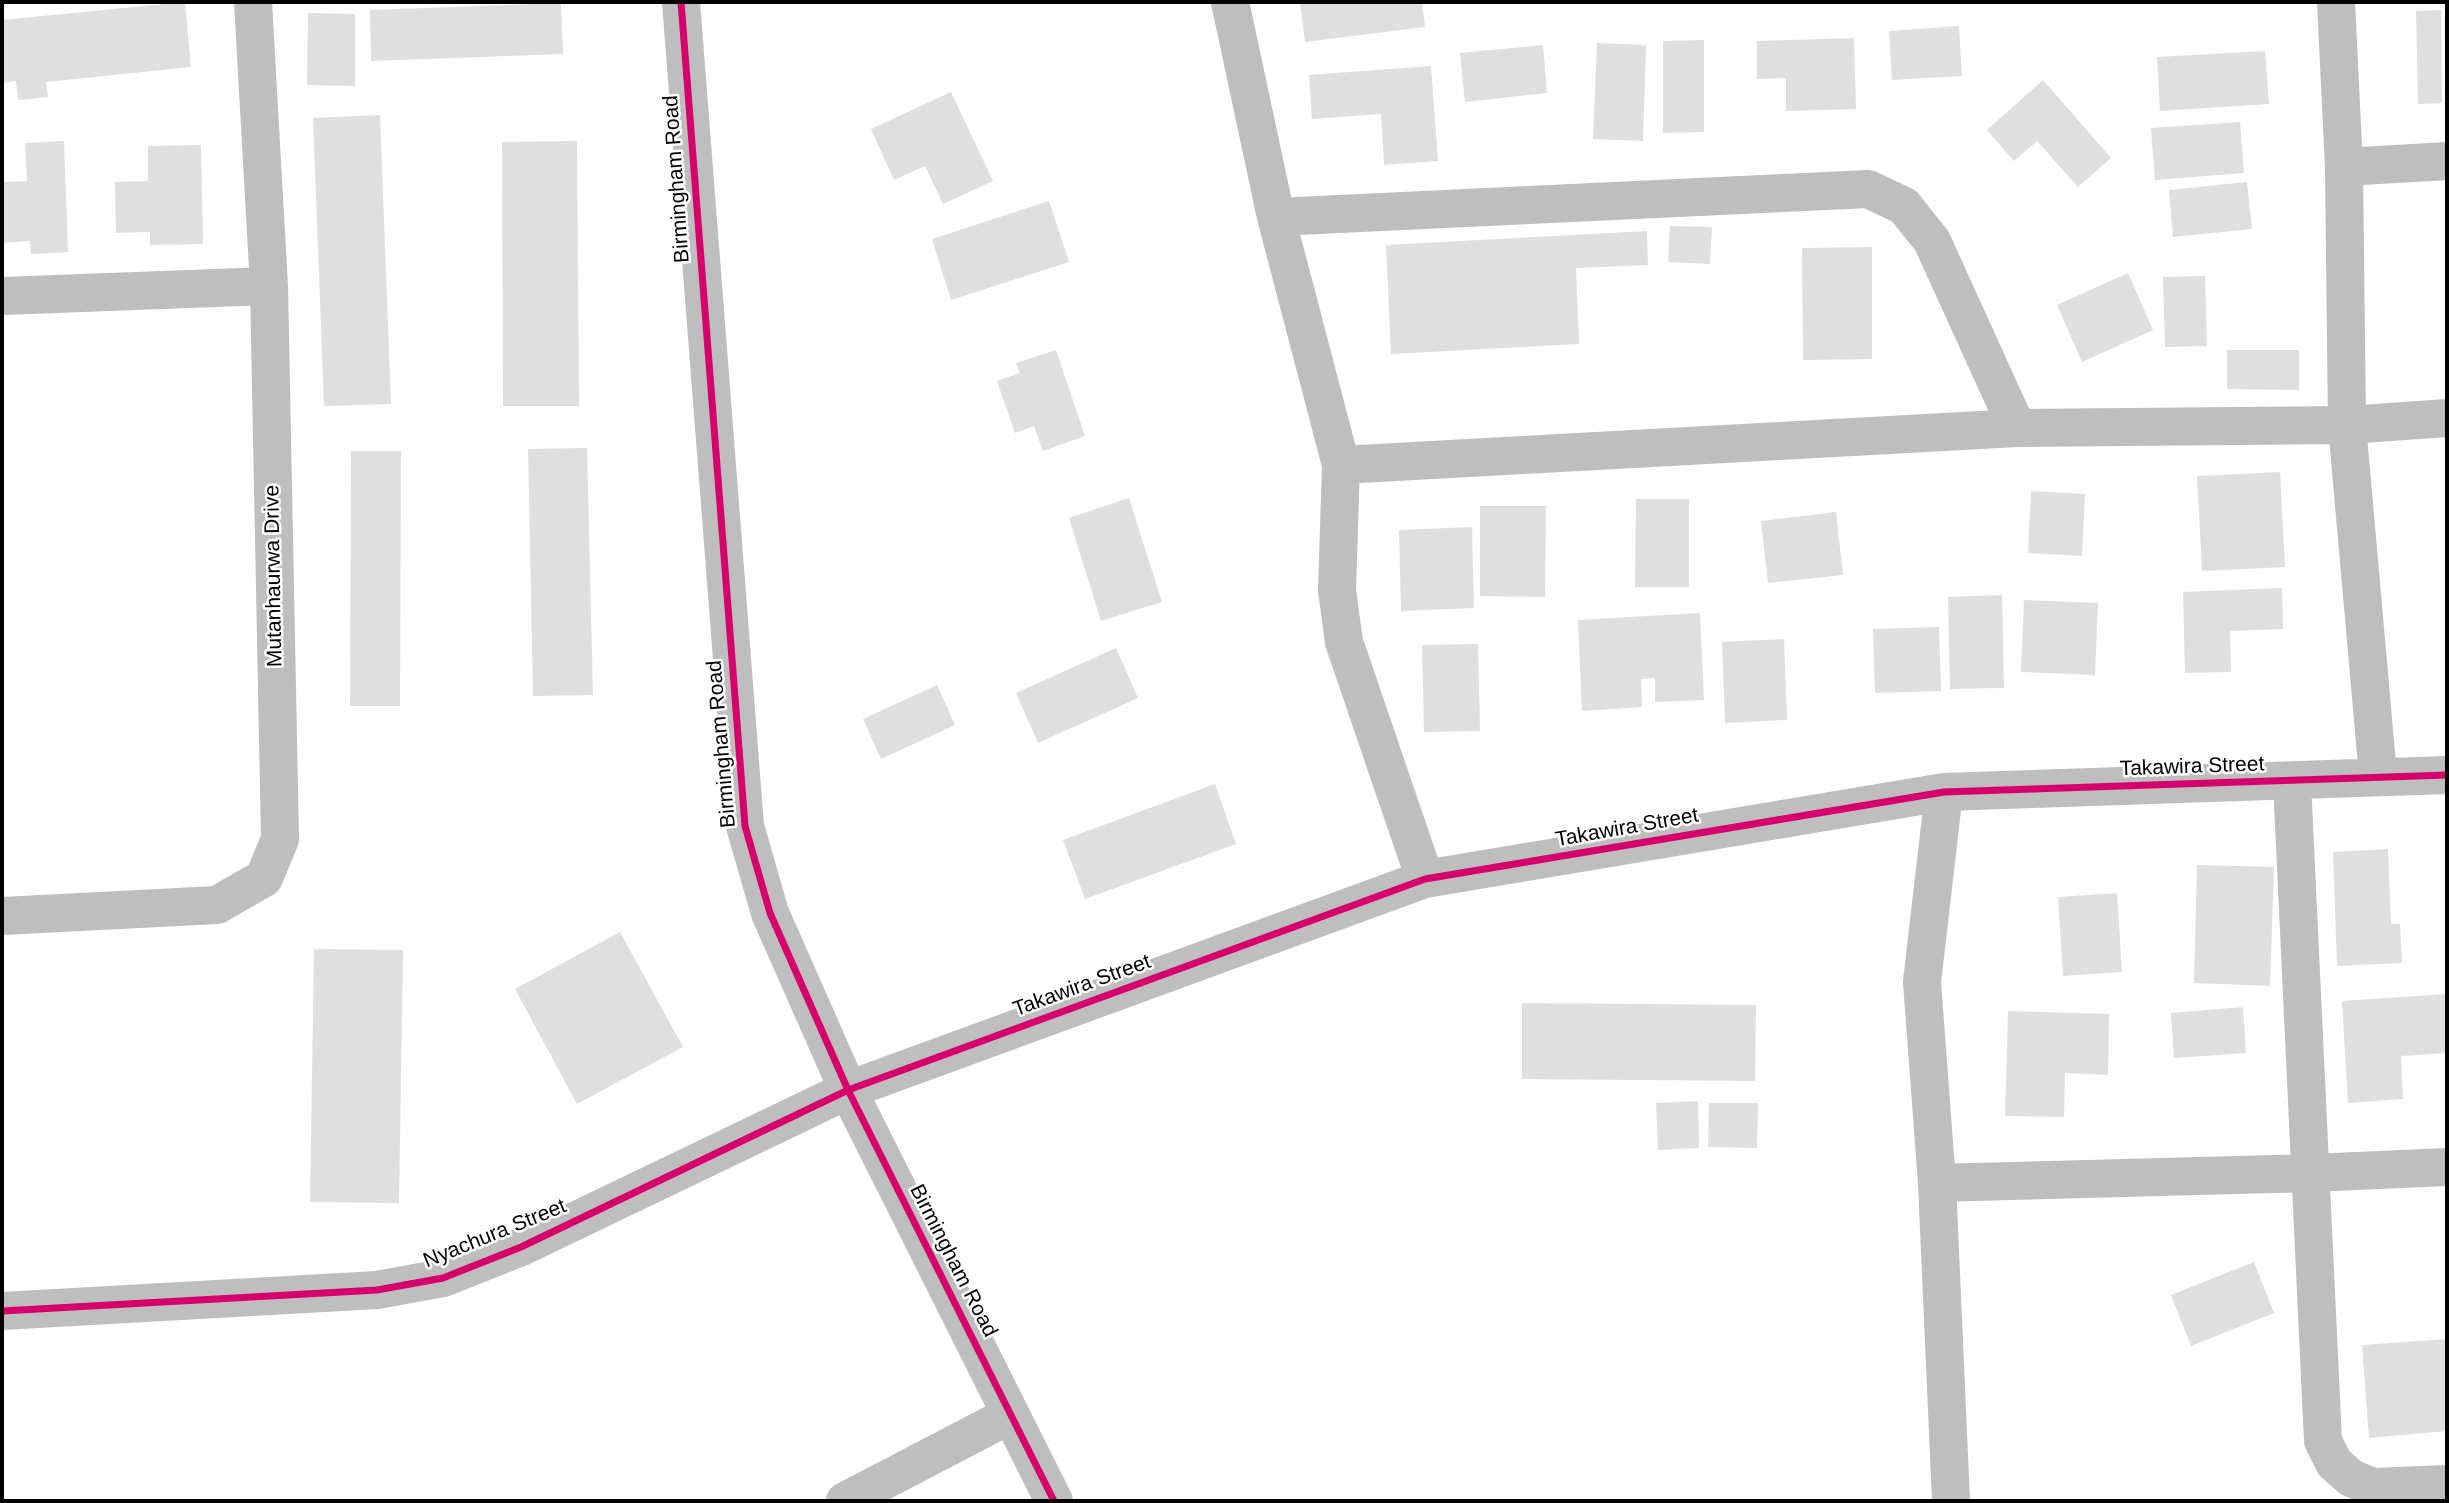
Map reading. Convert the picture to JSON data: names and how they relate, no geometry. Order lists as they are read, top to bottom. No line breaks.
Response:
{"streets":{"street":["Birmingham Road","Mutanhaurwa Drive","Takawira Street","Nyachura Street"]},"crossings":[["Birmingham Road","Takawira Street"],["Birmingham Road","Nyachura Street"],["Takawira Street","Nyachura Street"]]}
